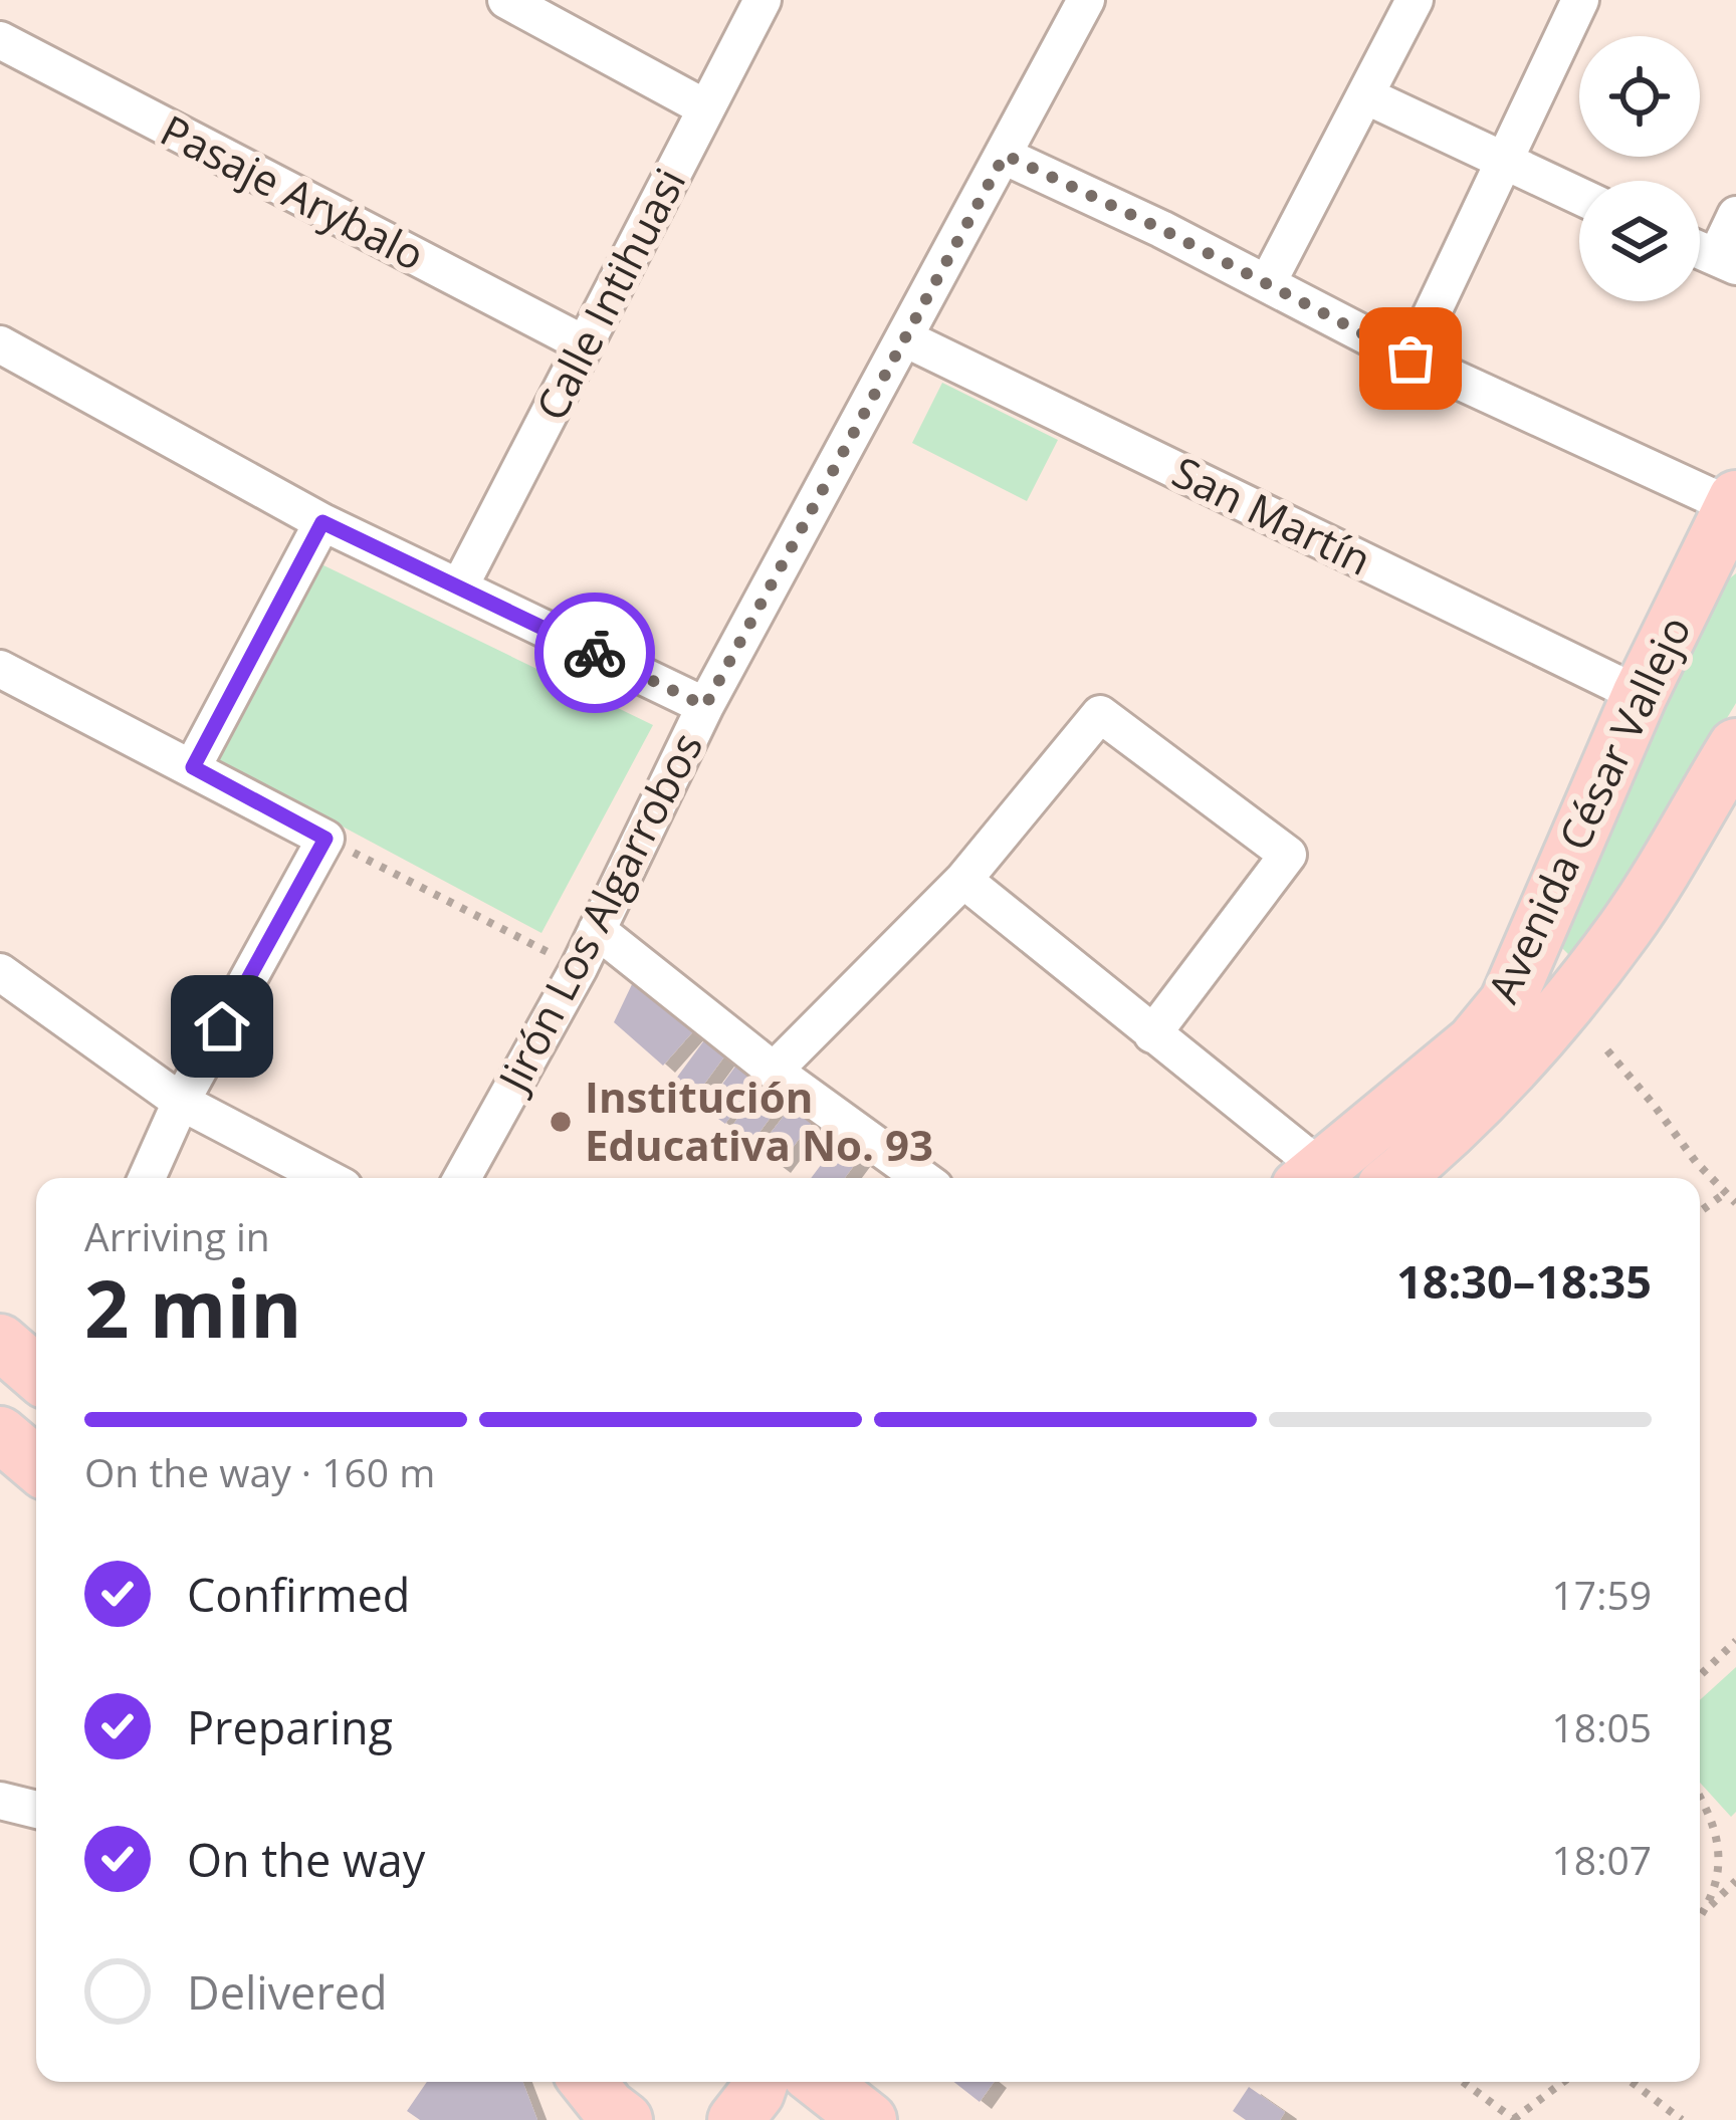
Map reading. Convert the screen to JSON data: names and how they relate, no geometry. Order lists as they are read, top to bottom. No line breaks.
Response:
{"streets":{"main road":["Avenida César Vallejo"],"street":["Pasaje Arybalo","Calle Intihuasi","San Martín","Jirón Los Algarrobos"]},"crossings":[["Pasaje Arybalo","Calle Intihuasi"],["San Martín","Avenida César Vallejo"],["San Martín","Jirón Los Algarrobos"]],"places":["Institución Educativa No. 93"],"page":{"heading":["2 min","Arriving in","18:30–18:35"],"bar":"On the way · 160 m","list":[["Confirmed","17:59"],["Preparing","18:05"],["On the way","18:07"],"Delivered"]}}
